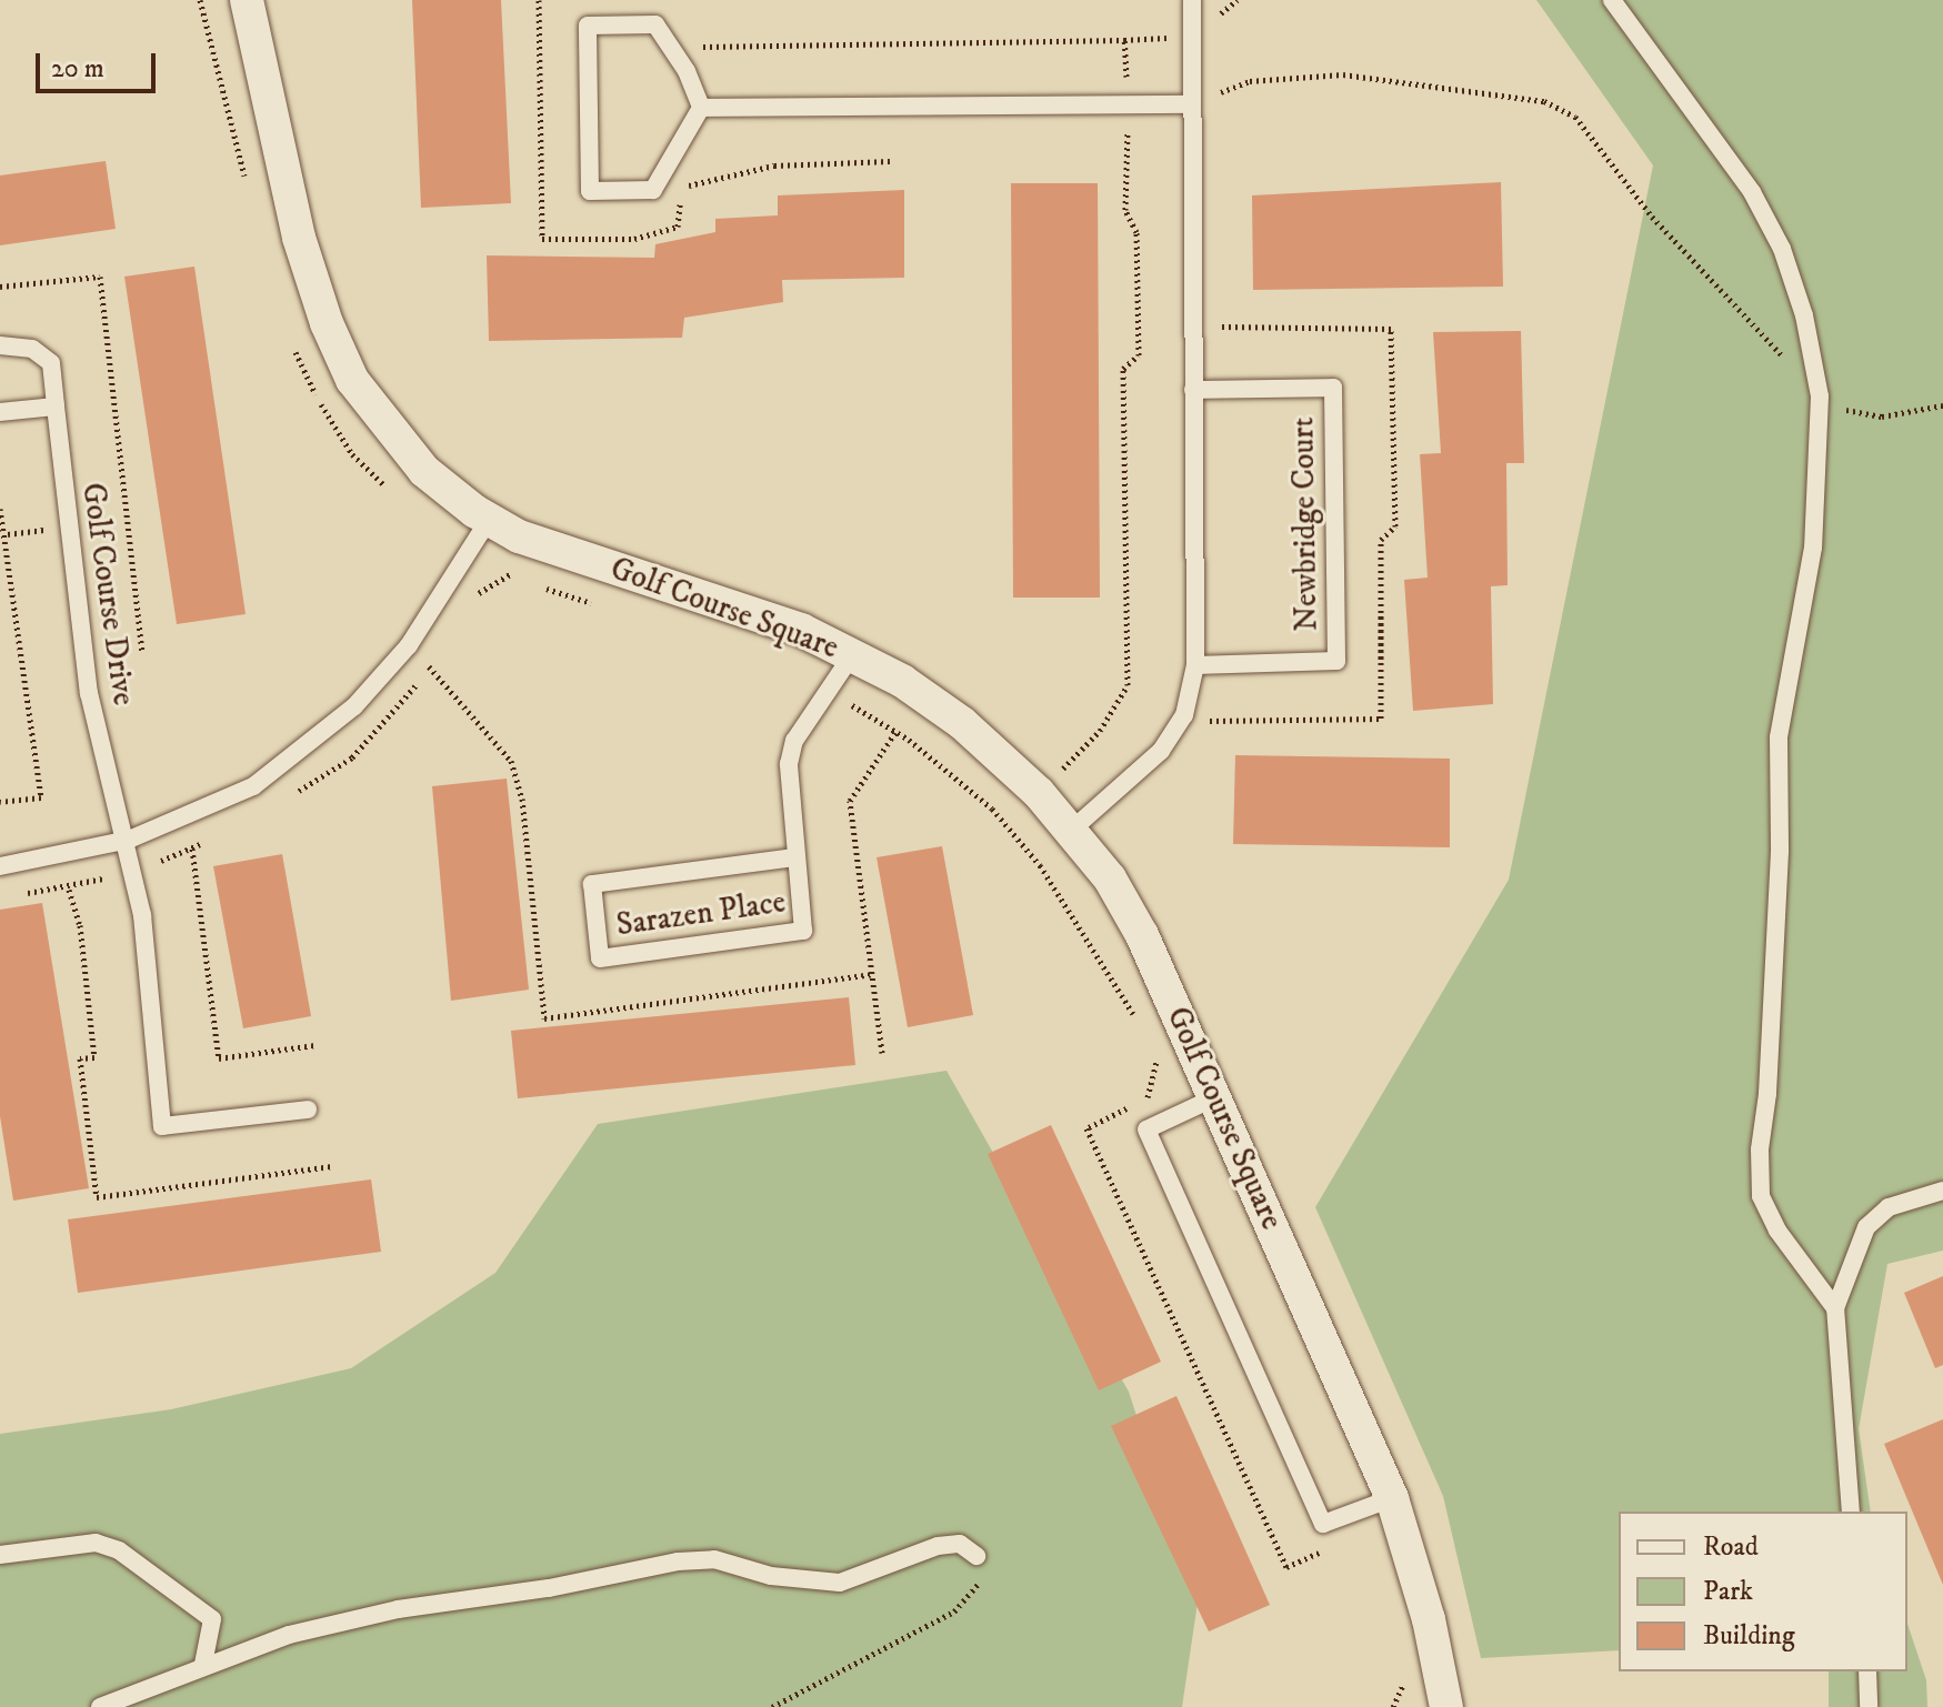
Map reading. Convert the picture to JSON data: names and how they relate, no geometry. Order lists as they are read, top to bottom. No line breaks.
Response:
{"streets":{"street":["Golf Course Square"],"lane":["Newbridge Court","Golf Course Drive","Sarazen Place"]},"crossings":[["Golf Course Square","Sarazen Place"]],"legend":["Road","Park","Building"],"scale_bar":"20 m"}
